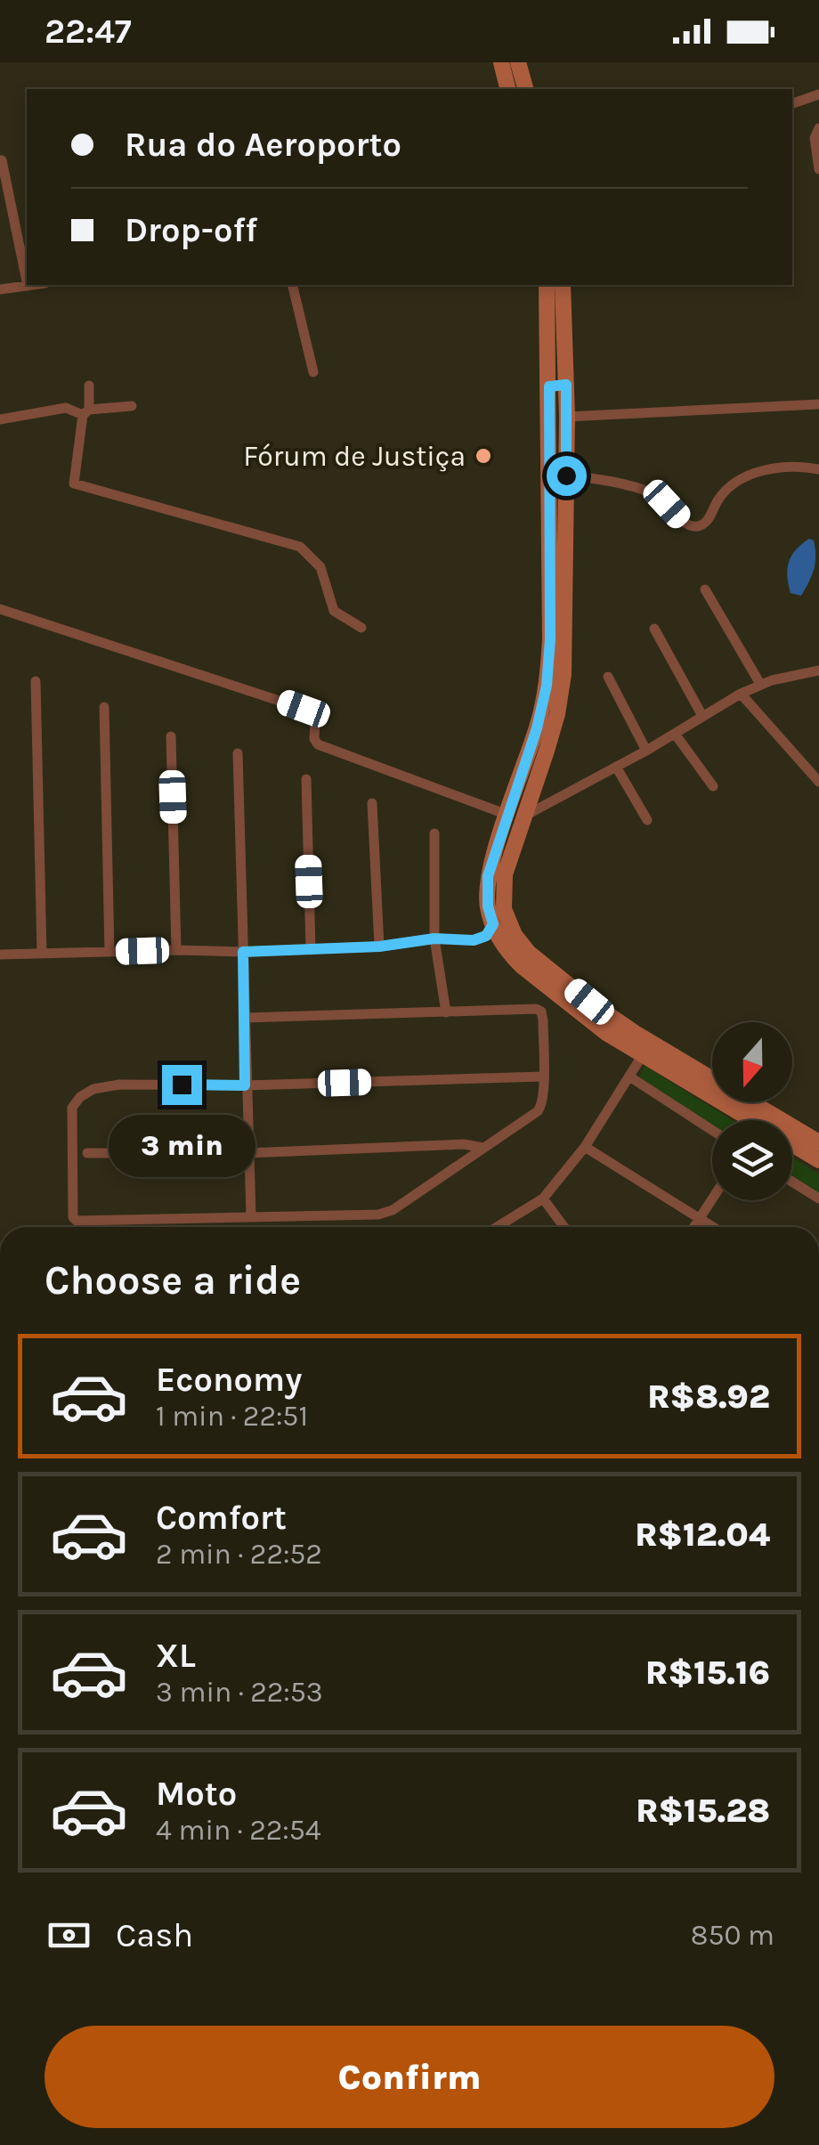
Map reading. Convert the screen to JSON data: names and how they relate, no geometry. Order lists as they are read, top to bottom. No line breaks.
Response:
{"places":["Fórum de Justiça"],"north":"bottom","page":{"status":"22:47","banner":["Rua do Aeroporto","Drop-off"],"bubble":"3 min","heading":"Choose a ride","list":[{"name":"Economy","note":"1 min · 22:51","value":"R$8.92"},{"name":"Comfort","note":"2 min · 22:52","value":"R$12.04"},{"name":"XL","note":"3 min · 22:53","value":"R$15.16"},{"name":"Moto","note":"4 min · 22:54","value":"R$15.28"}],"pay":["Cash","850 m"],"buttons":"Confirm"}}
